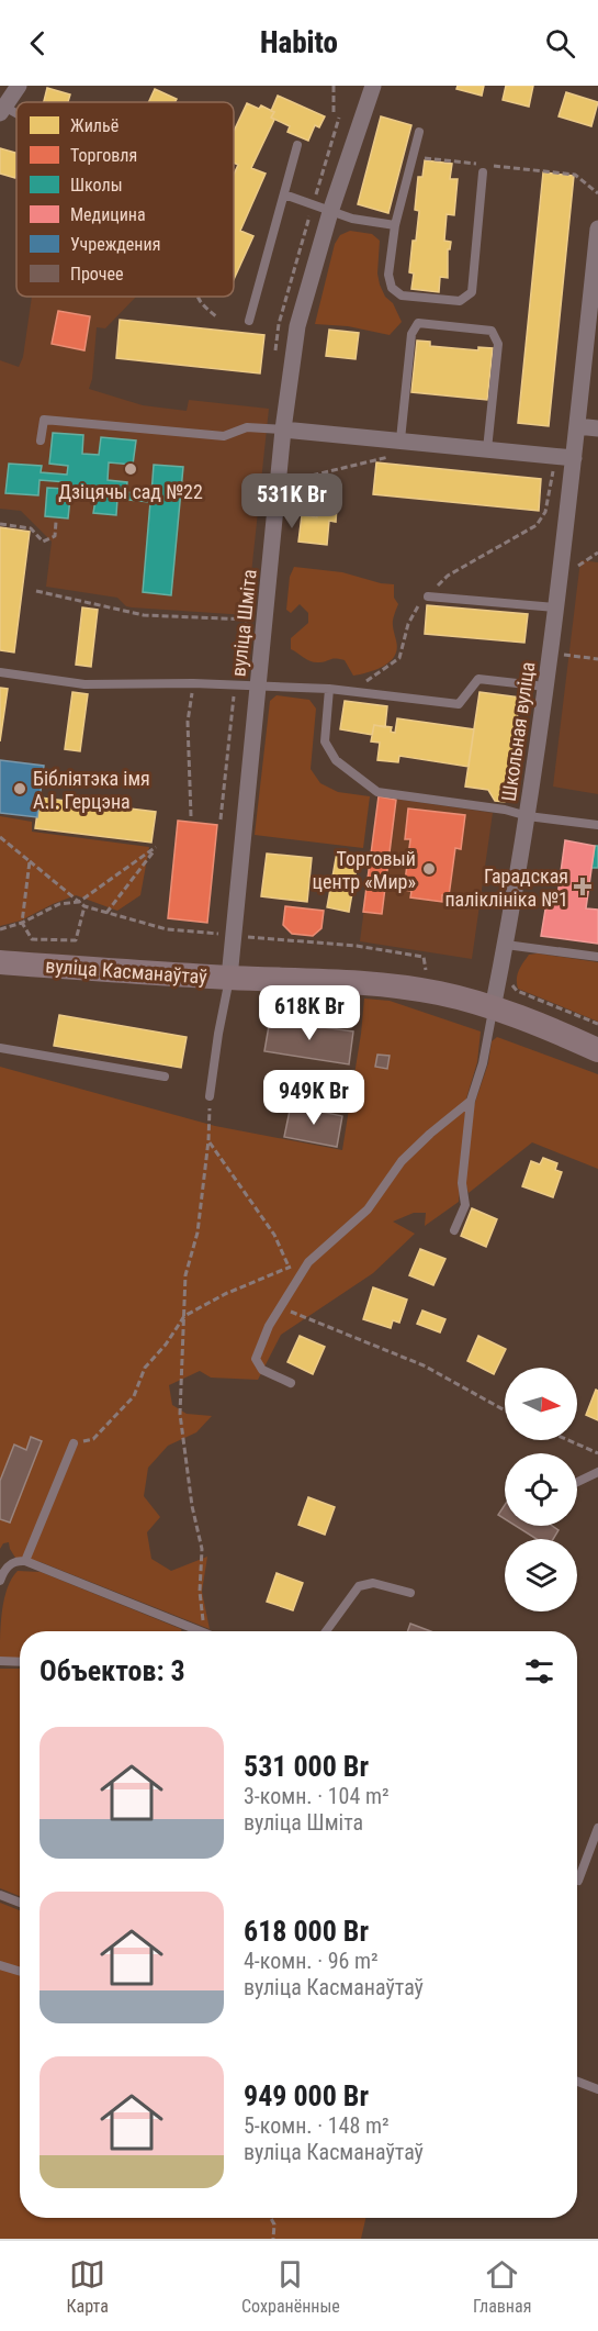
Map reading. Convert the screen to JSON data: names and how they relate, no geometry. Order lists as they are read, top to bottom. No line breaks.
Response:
{"streets":{"main road":["вуліца Касманаўтаў"],"street":["вуліца Шміта","Школьная вуліца"]},"crossings":[["вуліца Шміта","вуліца Касманаўтаў"],["Школьная вуліца","вуліца Касманаўтаў"]],"places":{"other":["Дзіцячы сад №22","Бібліятэка імя А.І. Герцэна","Торговый центр «Мир»"],"health":["Гарадская паліклініка №1"]},"legend":["Жильё","Торговля","Школы","Медицина","Учреждения","Прочее"],"north":"right","page":{"header":"Habito","price":["531K Br","618K Br","949K Br"],"heading":"Объектов: 3","list":[{"name":"531 000 Br","note":"3-комн. · 104 m² · вуліца Шміта"},{"name":"618 000 Br","note":"4-комн. · 96 m² · вуліца Касманаўтаў"},{"name":"949 000 Br","note":"5-комн. · 148 m² · вуліца Касманаўтаў"}],"tabs":["Карта","Сохранённые","Главная"]}}
